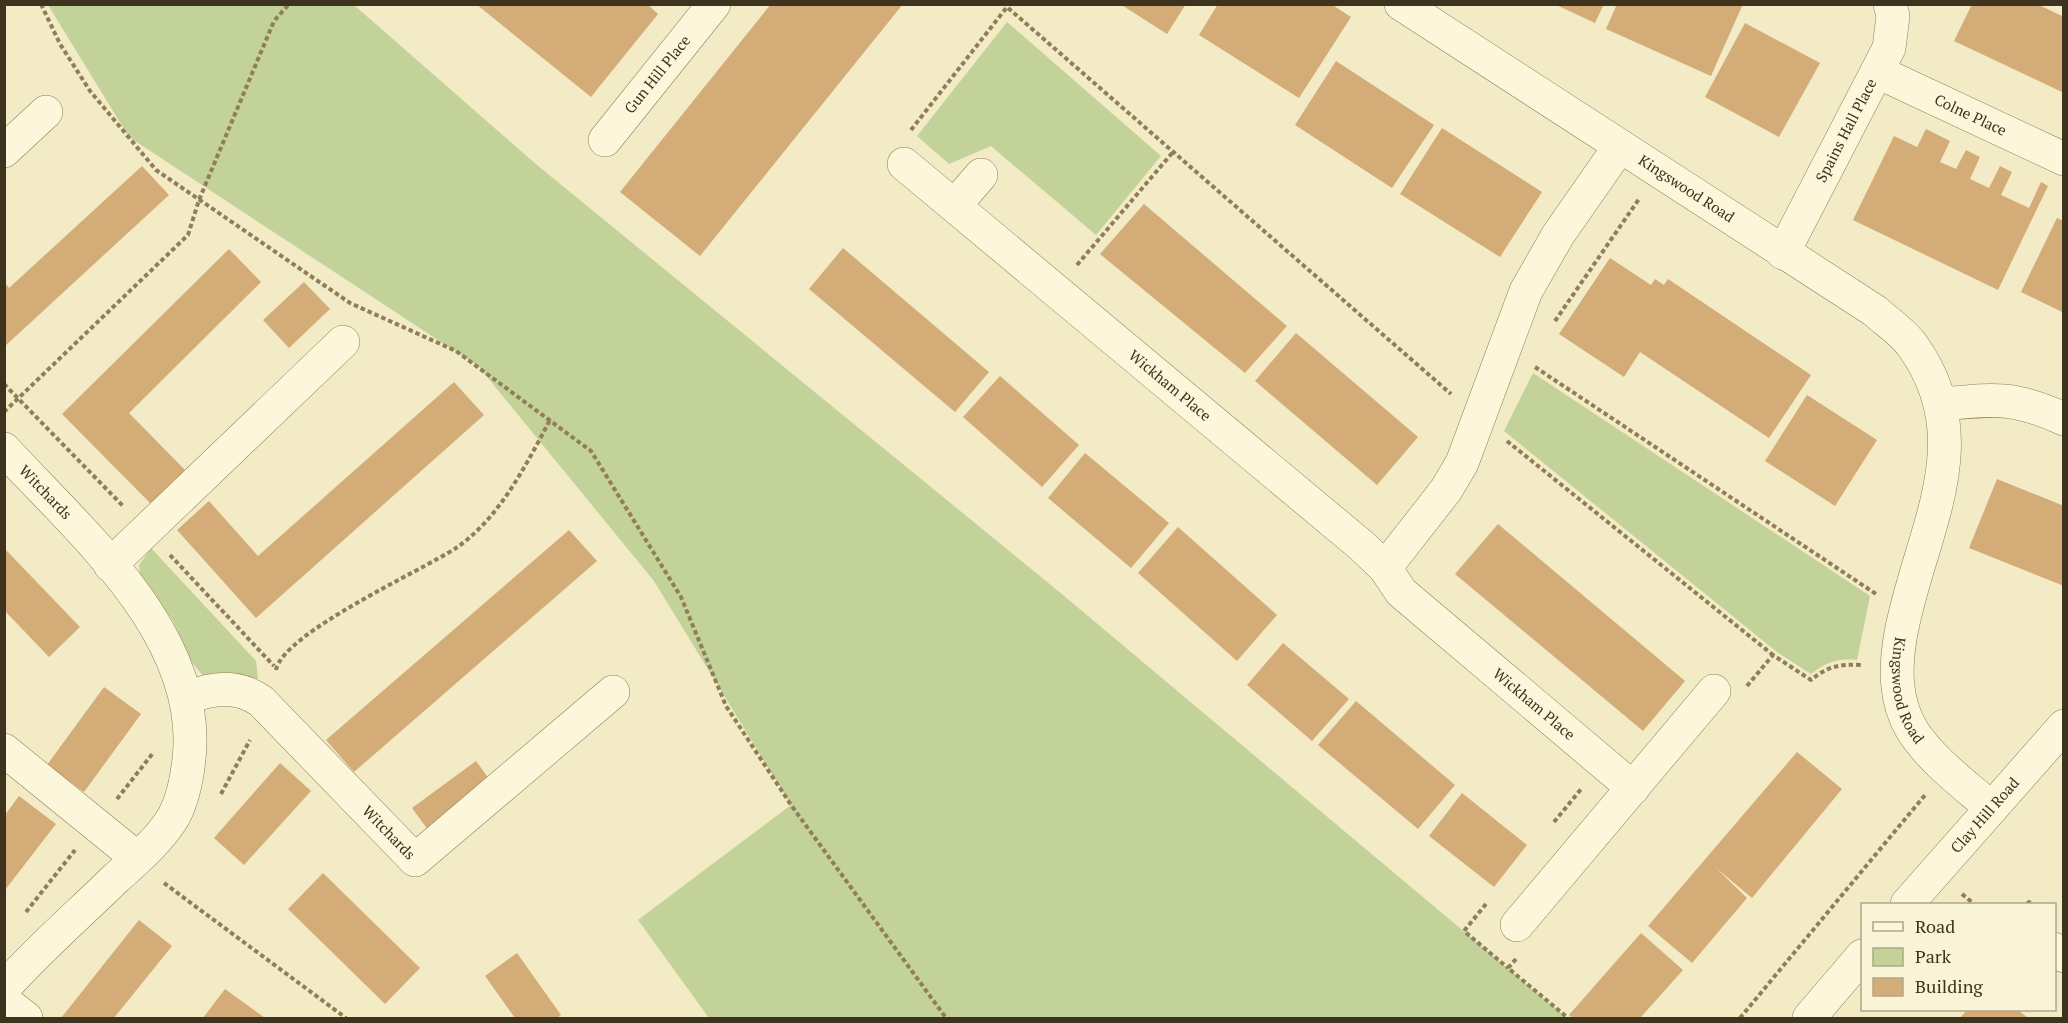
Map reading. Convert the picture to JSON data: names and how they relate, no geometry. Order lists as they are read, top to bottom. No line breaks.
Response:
{"streets":{"street":["Gun Hill Place","Colne Place","Spains Hall Place","Kingswood Road","Wickham Place","Witchards","Clay Hill Road"]},"crossings":[["Colne Place","Spains Hall Place"],["Spains Hall Place","Kingswood Road"],["Kingswood Road","Clay Hill Road"]],"legend":["Road","Park","Building"]}
